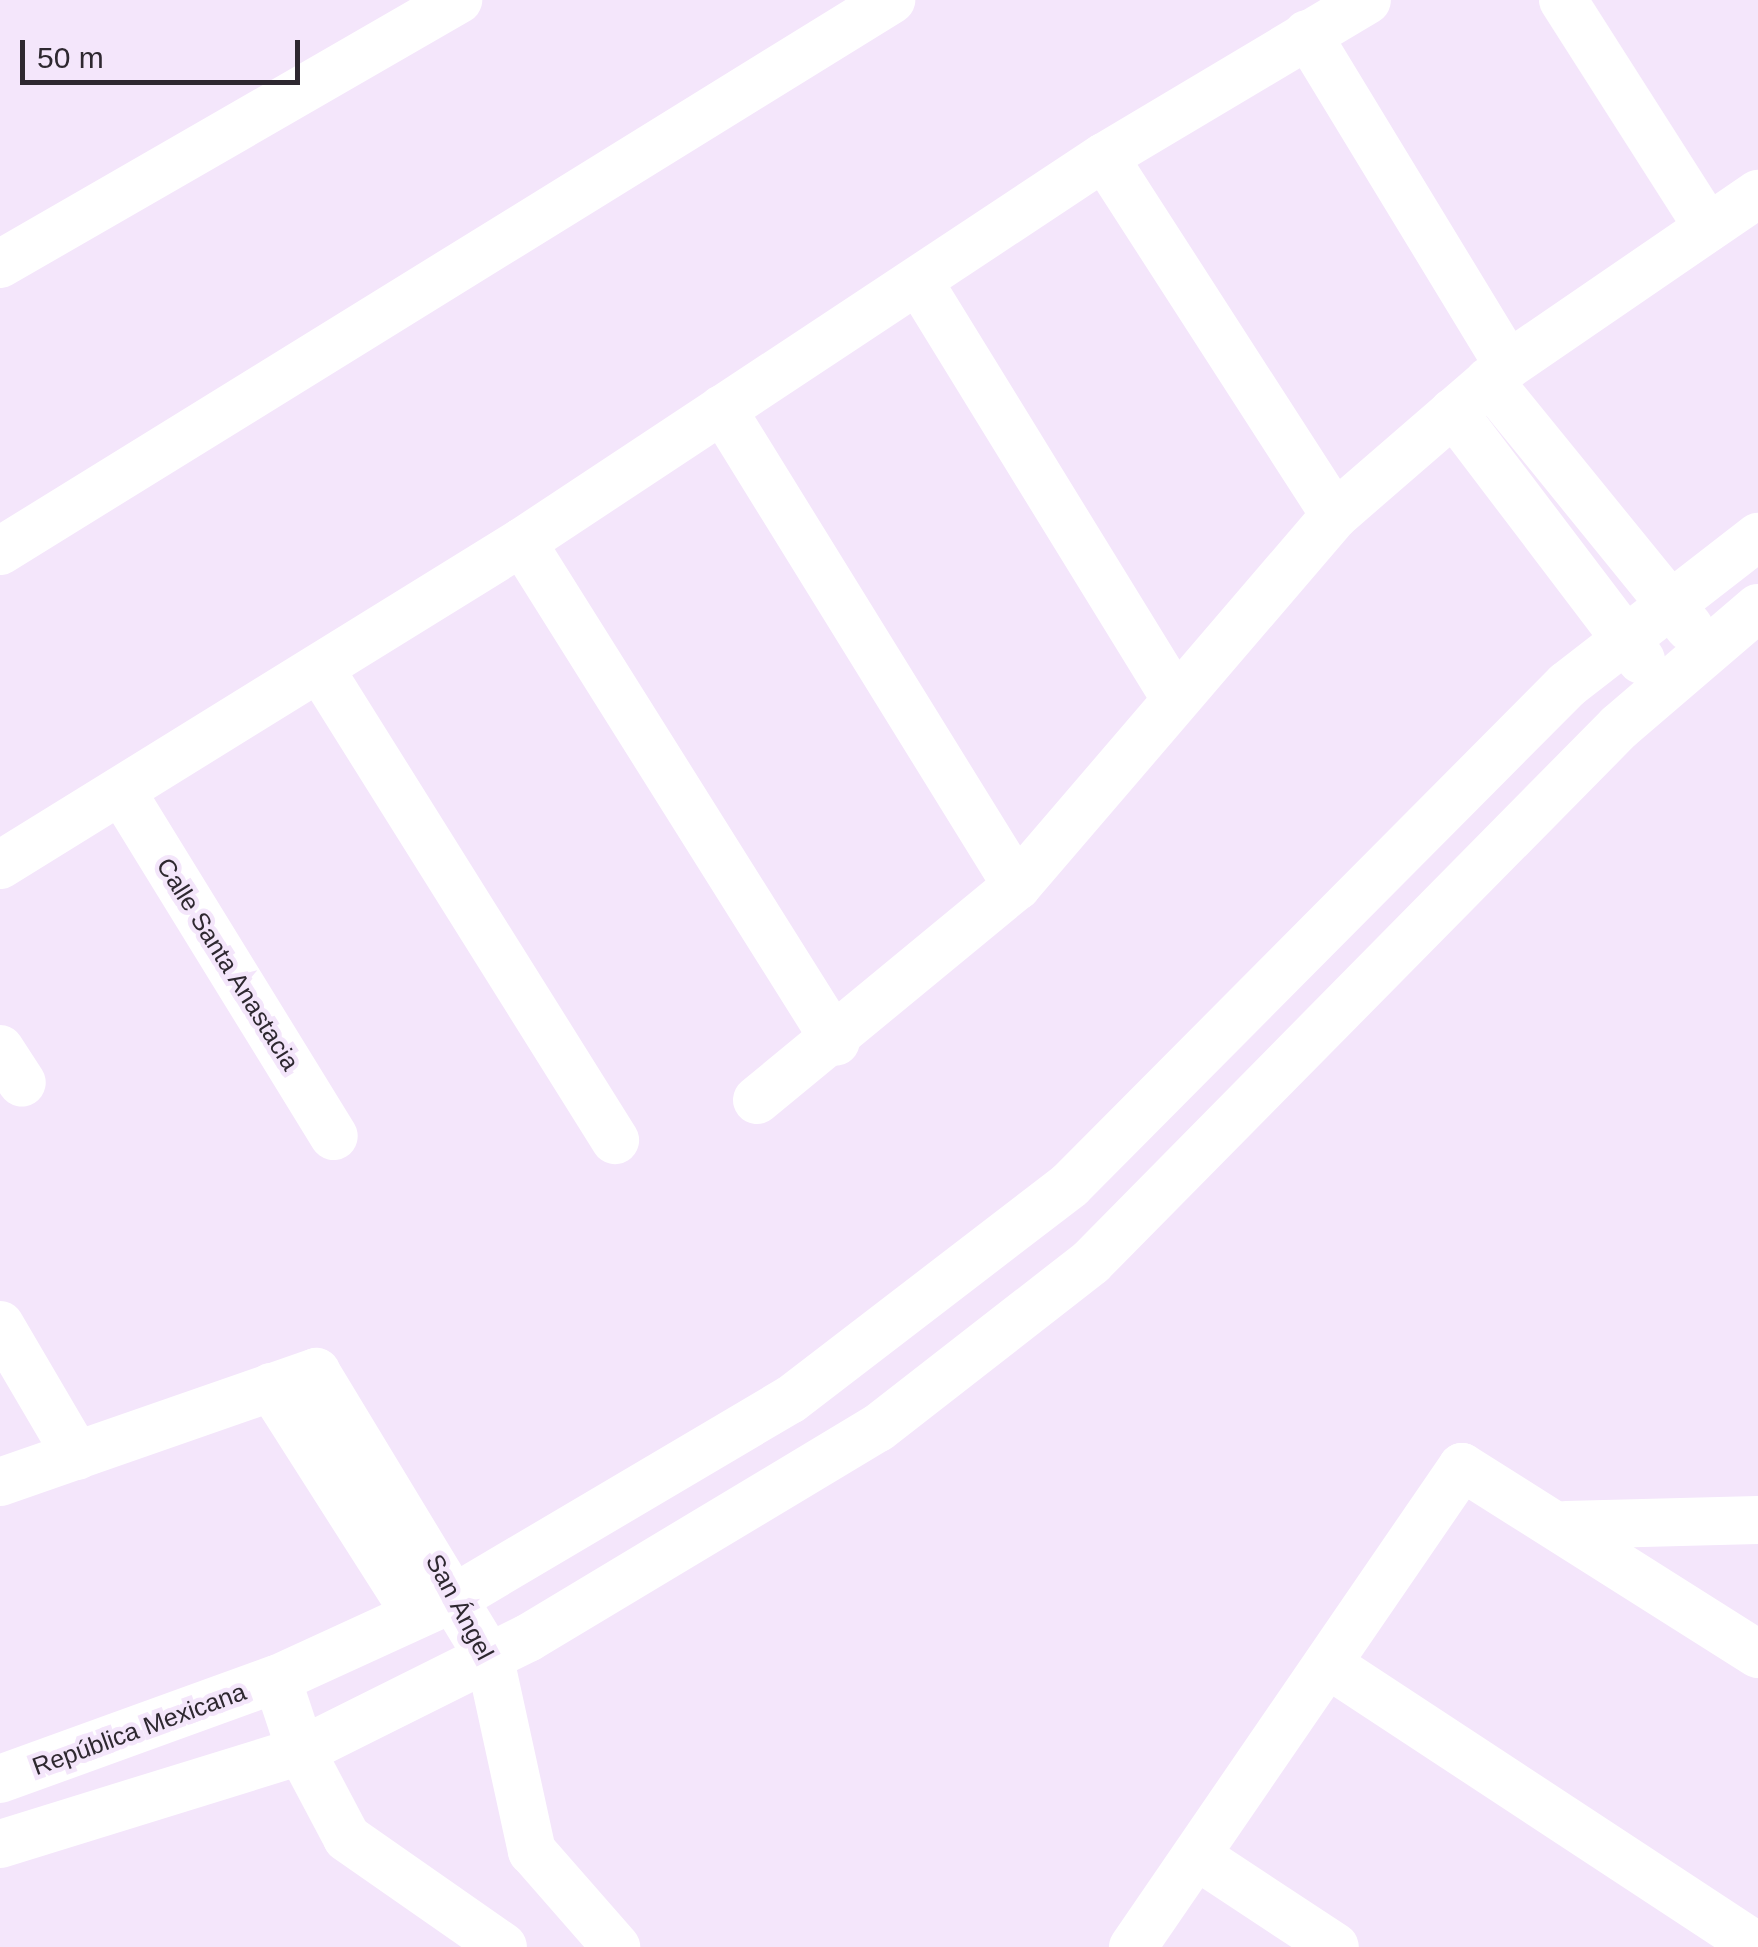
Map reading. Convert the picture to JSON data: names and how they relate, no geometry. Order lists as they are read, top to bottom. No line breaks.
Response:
{"streets":{"street":["Calle Santa Anastacia","San Ángel","República Mexicana"]},"crossings":[["San Ángel","República Mexicana"]],"scale_bar":"50 m"}
